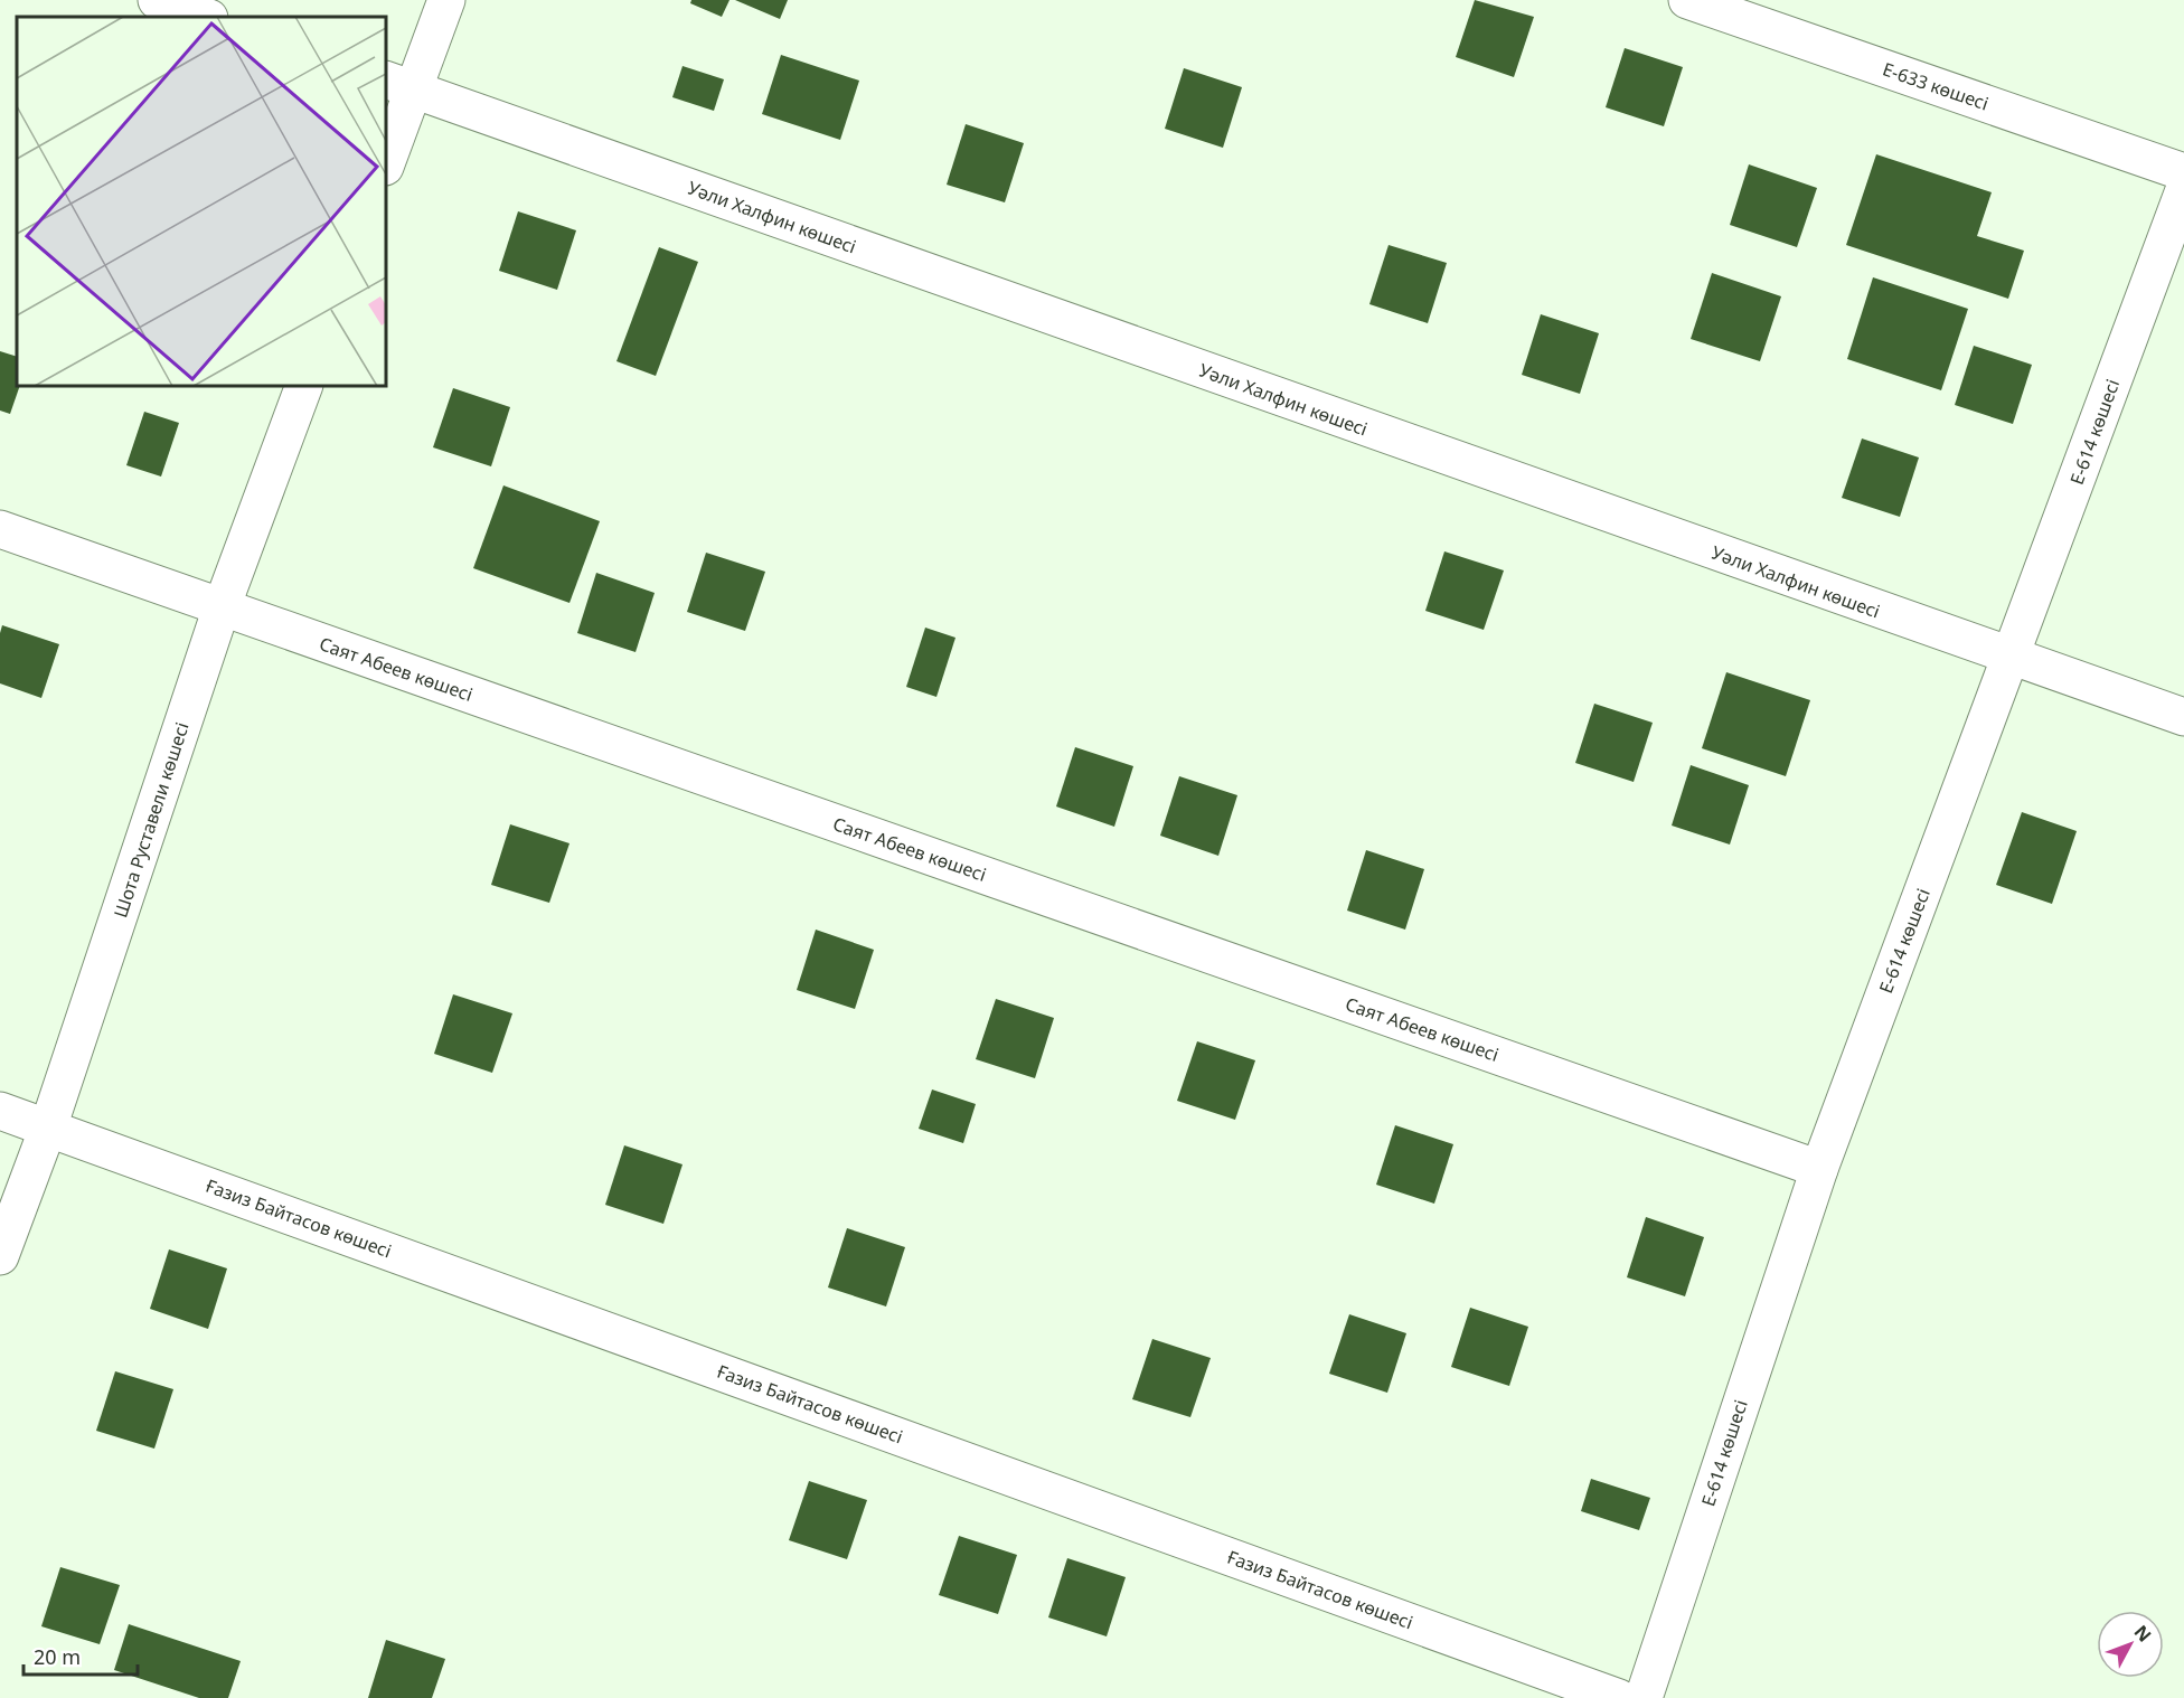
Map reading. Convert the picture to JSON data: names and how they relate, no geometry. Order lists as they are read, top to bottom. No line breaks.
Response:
{"streets":{"street":["Е-633 көшесі","Уәли Халфин көшесі","Е-614 көшесі","Саят Абеев көшесі","Шота Руставели көшесі","Ғазиз Байтасов көшесі"]},"crossings":[["Уәли Халфин көшесі","Е-614 көшесі"],["Е-614 көшесі","Саят Абеев көшесі"],["Саят Абеев көшесі","Шота Руставели көшесі"],["Шота Руставели көшесі","Ғазиз Байтасов көшесі"]],"scale_bar":"20 m","north":"top right"}
